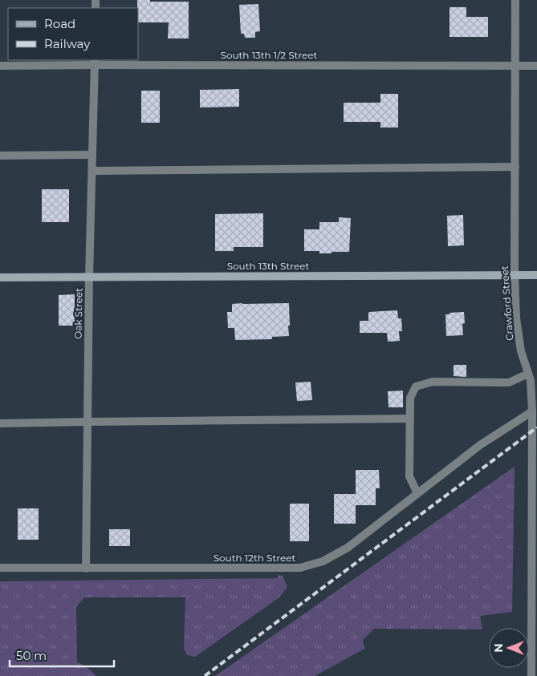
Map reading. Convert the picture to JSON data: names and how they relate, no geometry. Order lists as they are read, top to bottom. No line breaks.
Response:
{"streets":{"main road":["South 13th Street"],"street":["South 13th 1/2 Street","Crawford Street","Oak Street","South 12th Street"]},"crossings":[["South 13th 1/2 Street","Crawford Street"],["South 13th 1/2 Street","Oak Street"],["South 13th Street","Crawford Street"],["South 13th Street","Oak Street"],["Crawford Street","South 12th Street"],["Oak Street","South 12th Street"]],"legend":["Road","Railway"],"scale_bar":"50 m","north":"left"}
